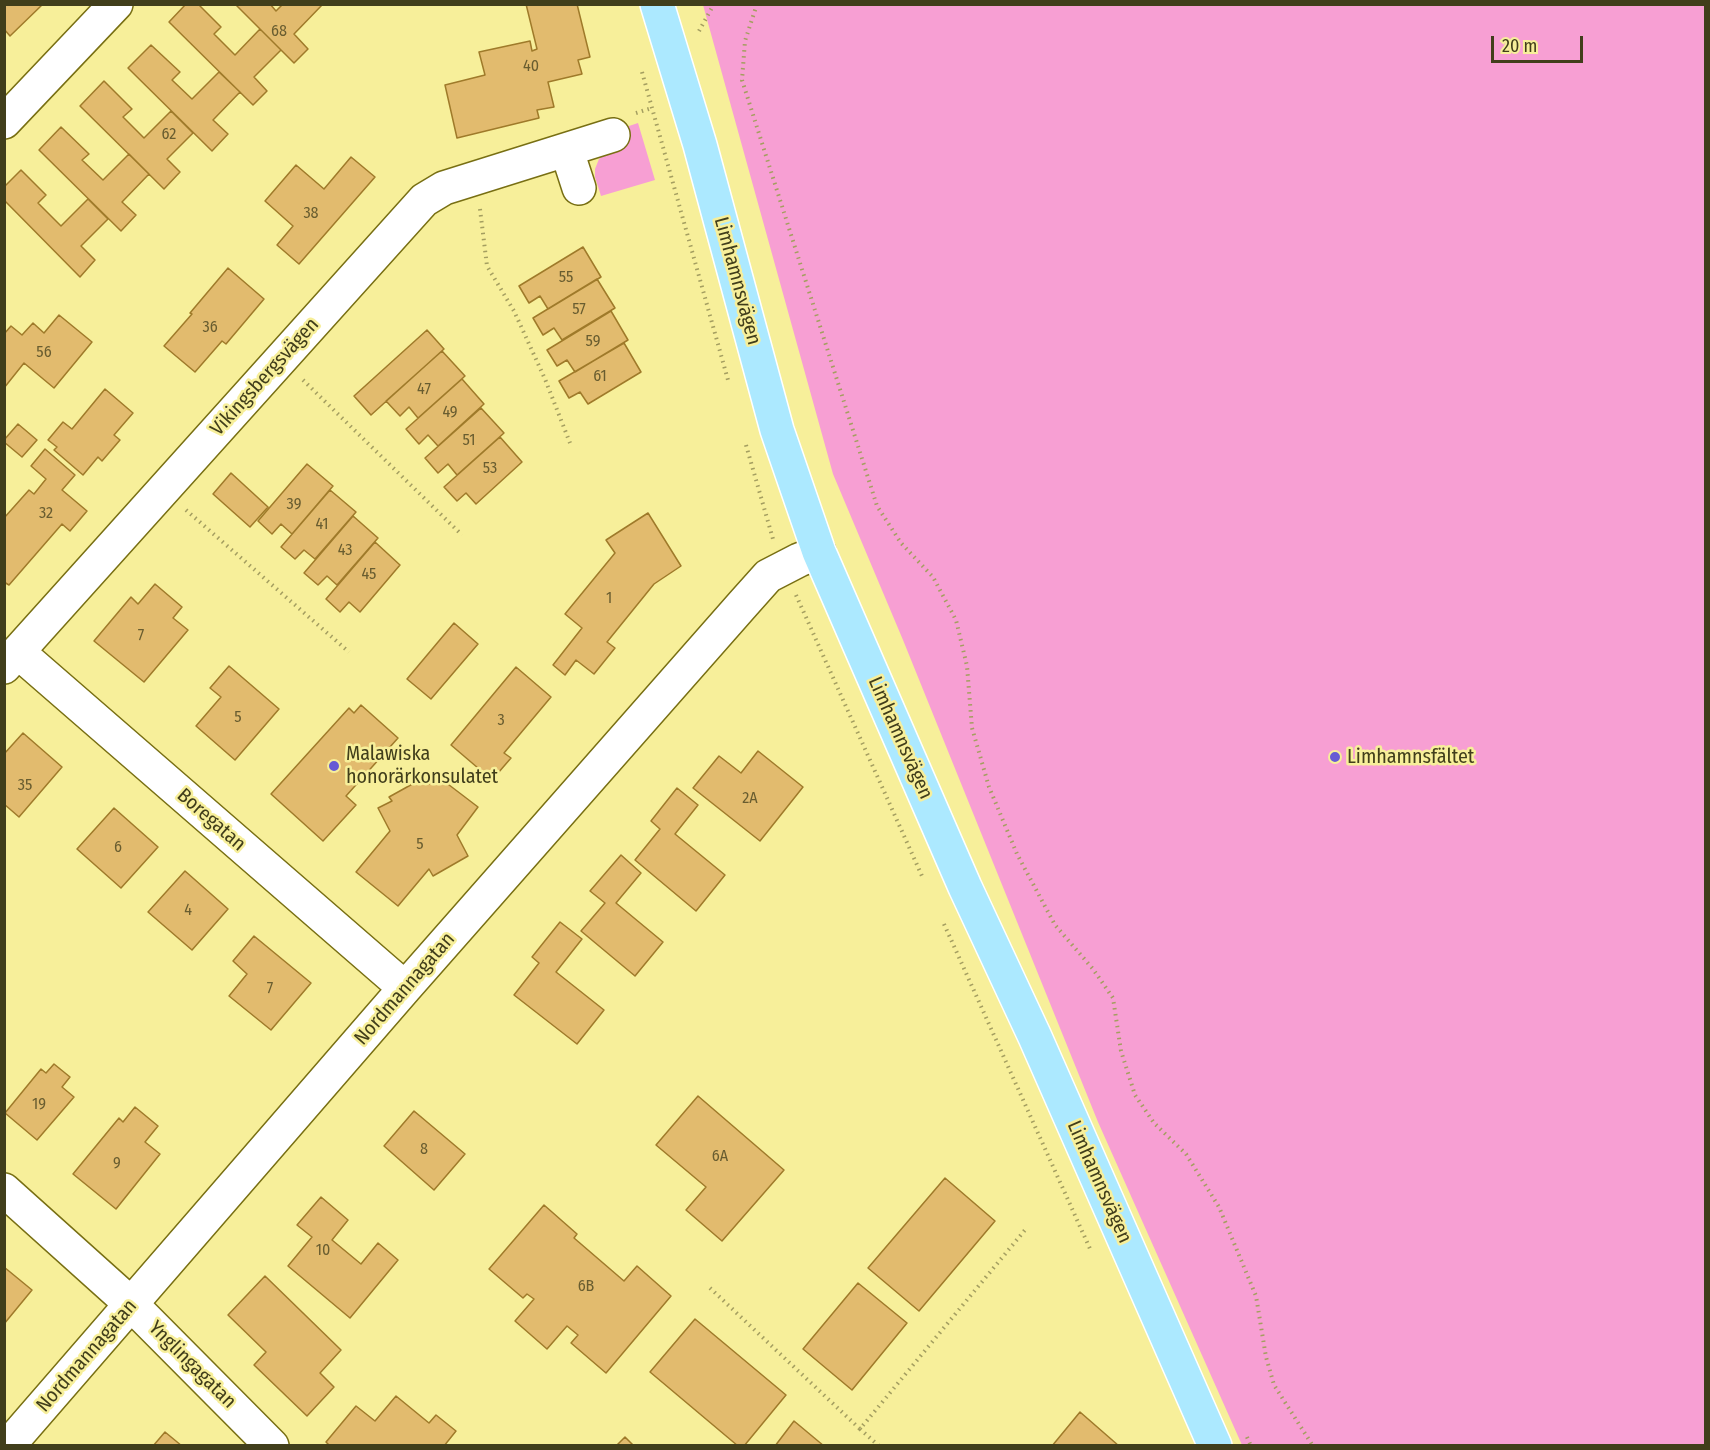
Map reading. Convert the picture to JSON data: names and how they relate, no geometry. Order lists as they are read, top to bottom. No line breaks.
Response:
{"streets":{"main road":["Limhamnsvägen"],"street":["Vikingsbergsvägen","Boregatan","Nordmannagatan","Ynglingagatan"]},"crossings":[["Limhamnsvägen","Nordmannagatan"],["Vikingsbergsvägen","Boregatan"],["Boregatan","Nordmannagatan"],["Nordmannagatan","Ynglingagatan"]],"places":["Limhamnsfältet","Malawiska honorärkonsulatet"],"house_numbers":["68","40","62","38","55","57","36","59","56","61","47","49","51","53","39","32","41","43","45","1","7","5","3","35","2A","5","6","4","7","19","8","6A","9","10","6B"],"scale_bar":"20 m"}
